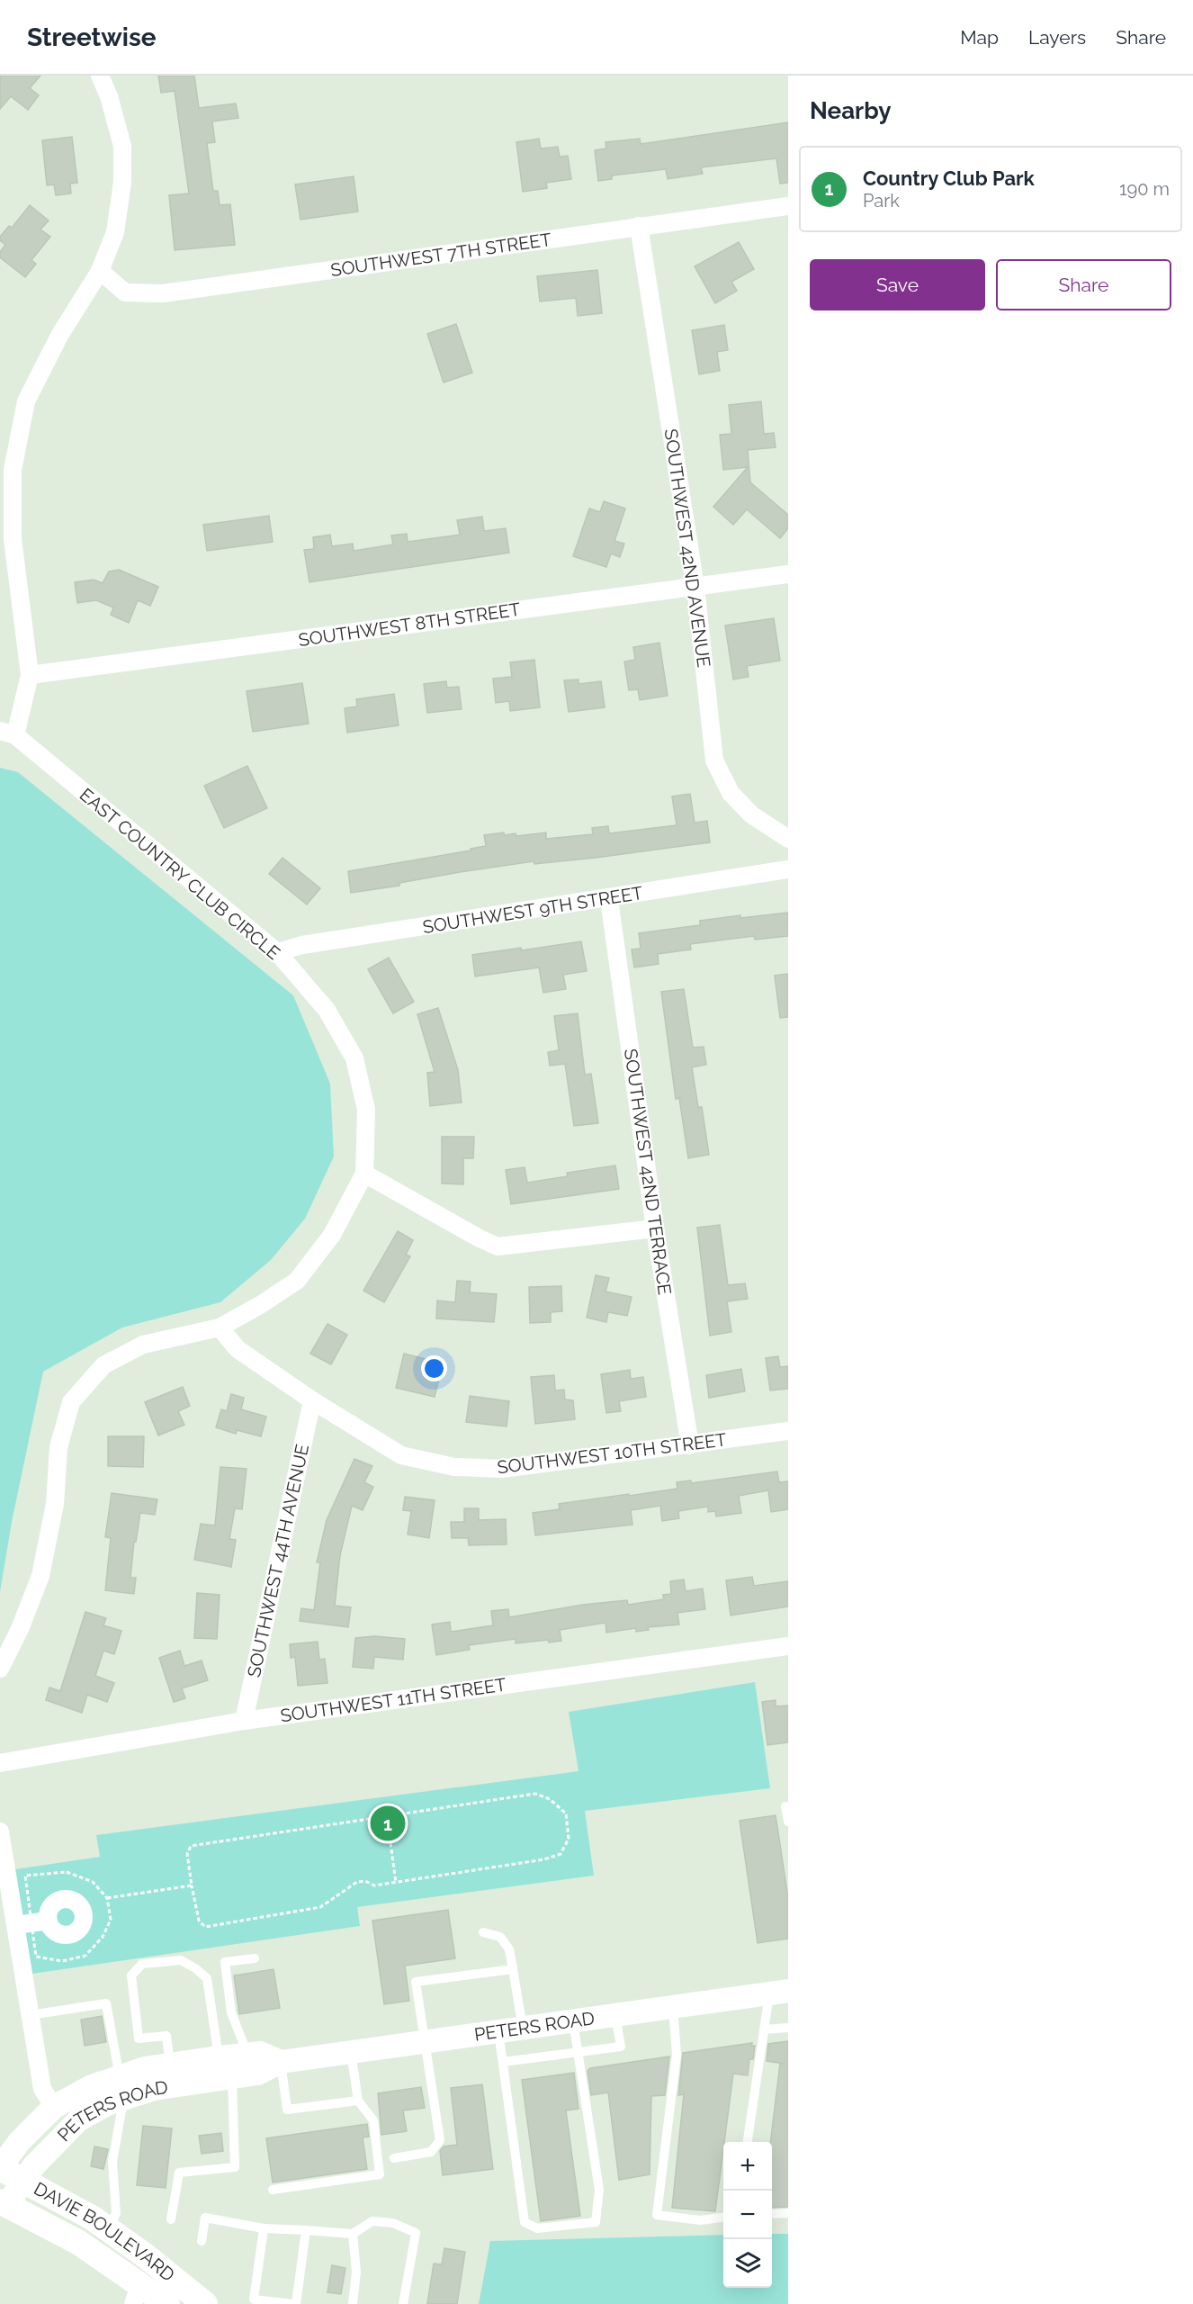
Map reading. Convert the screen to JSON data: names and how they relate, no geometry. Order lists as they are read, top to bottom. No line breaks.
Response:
{"streets":{"main road":["DAVIE BOULEVARD"],"street":["SOUTHWEST 7TH STREET","SOUTHWEST 42ND AVENUE","SOUTHWEST 8TH STREET","EAST COUNTRY CLUB CIRCLE","SOUTHWEST 9TH STREET","SOUTHWEST 42ND TERRACE","SOUTHWEST 10TH STREET","SOUTHWEST 44TH AVENUE","SOUTHWEST 11TH STREET","PETERS ROAD"]},"crossings":[["SOUTHWEST 7TH STREET","SOUTHWEST 42ND AVENUE"],["SOUTHWEST 42ND AVENUE","SOUTHWEST 8TH STREET"],["EAST COUNTRY CLUB CIRCLE","SOUTHWEST 9TH STREET"],["EAST COUNTRY CLUB CIRCLE","SOUTHWEST 10TH STREET"],["SOUTHWEST 9TH STREET","SOUTHWEST 42ND TERRACE"],["SOUTHWEST 42ND TERRACE","SOUTHWEST 10TH STREET"],["SOUTHWEST 10TH STREET","SOUTHWEST 44TH AVENUE"],["SOUTHWEST 44TH AVENUE","SOUTHWEST 11TH STREET"],["PETERS ROAD","DAVIE BOULEVARD"]],"page":{"header":"Streetwise","nav":["Map","Layers","Share"],"heading":"Nearby","list":[{"mark":"1","name":"Country Club Park","note":"Park","value":"190 m"}],"buttons":["Save","Share"],"pins":"1","map_buttons":["+","−"]}}
